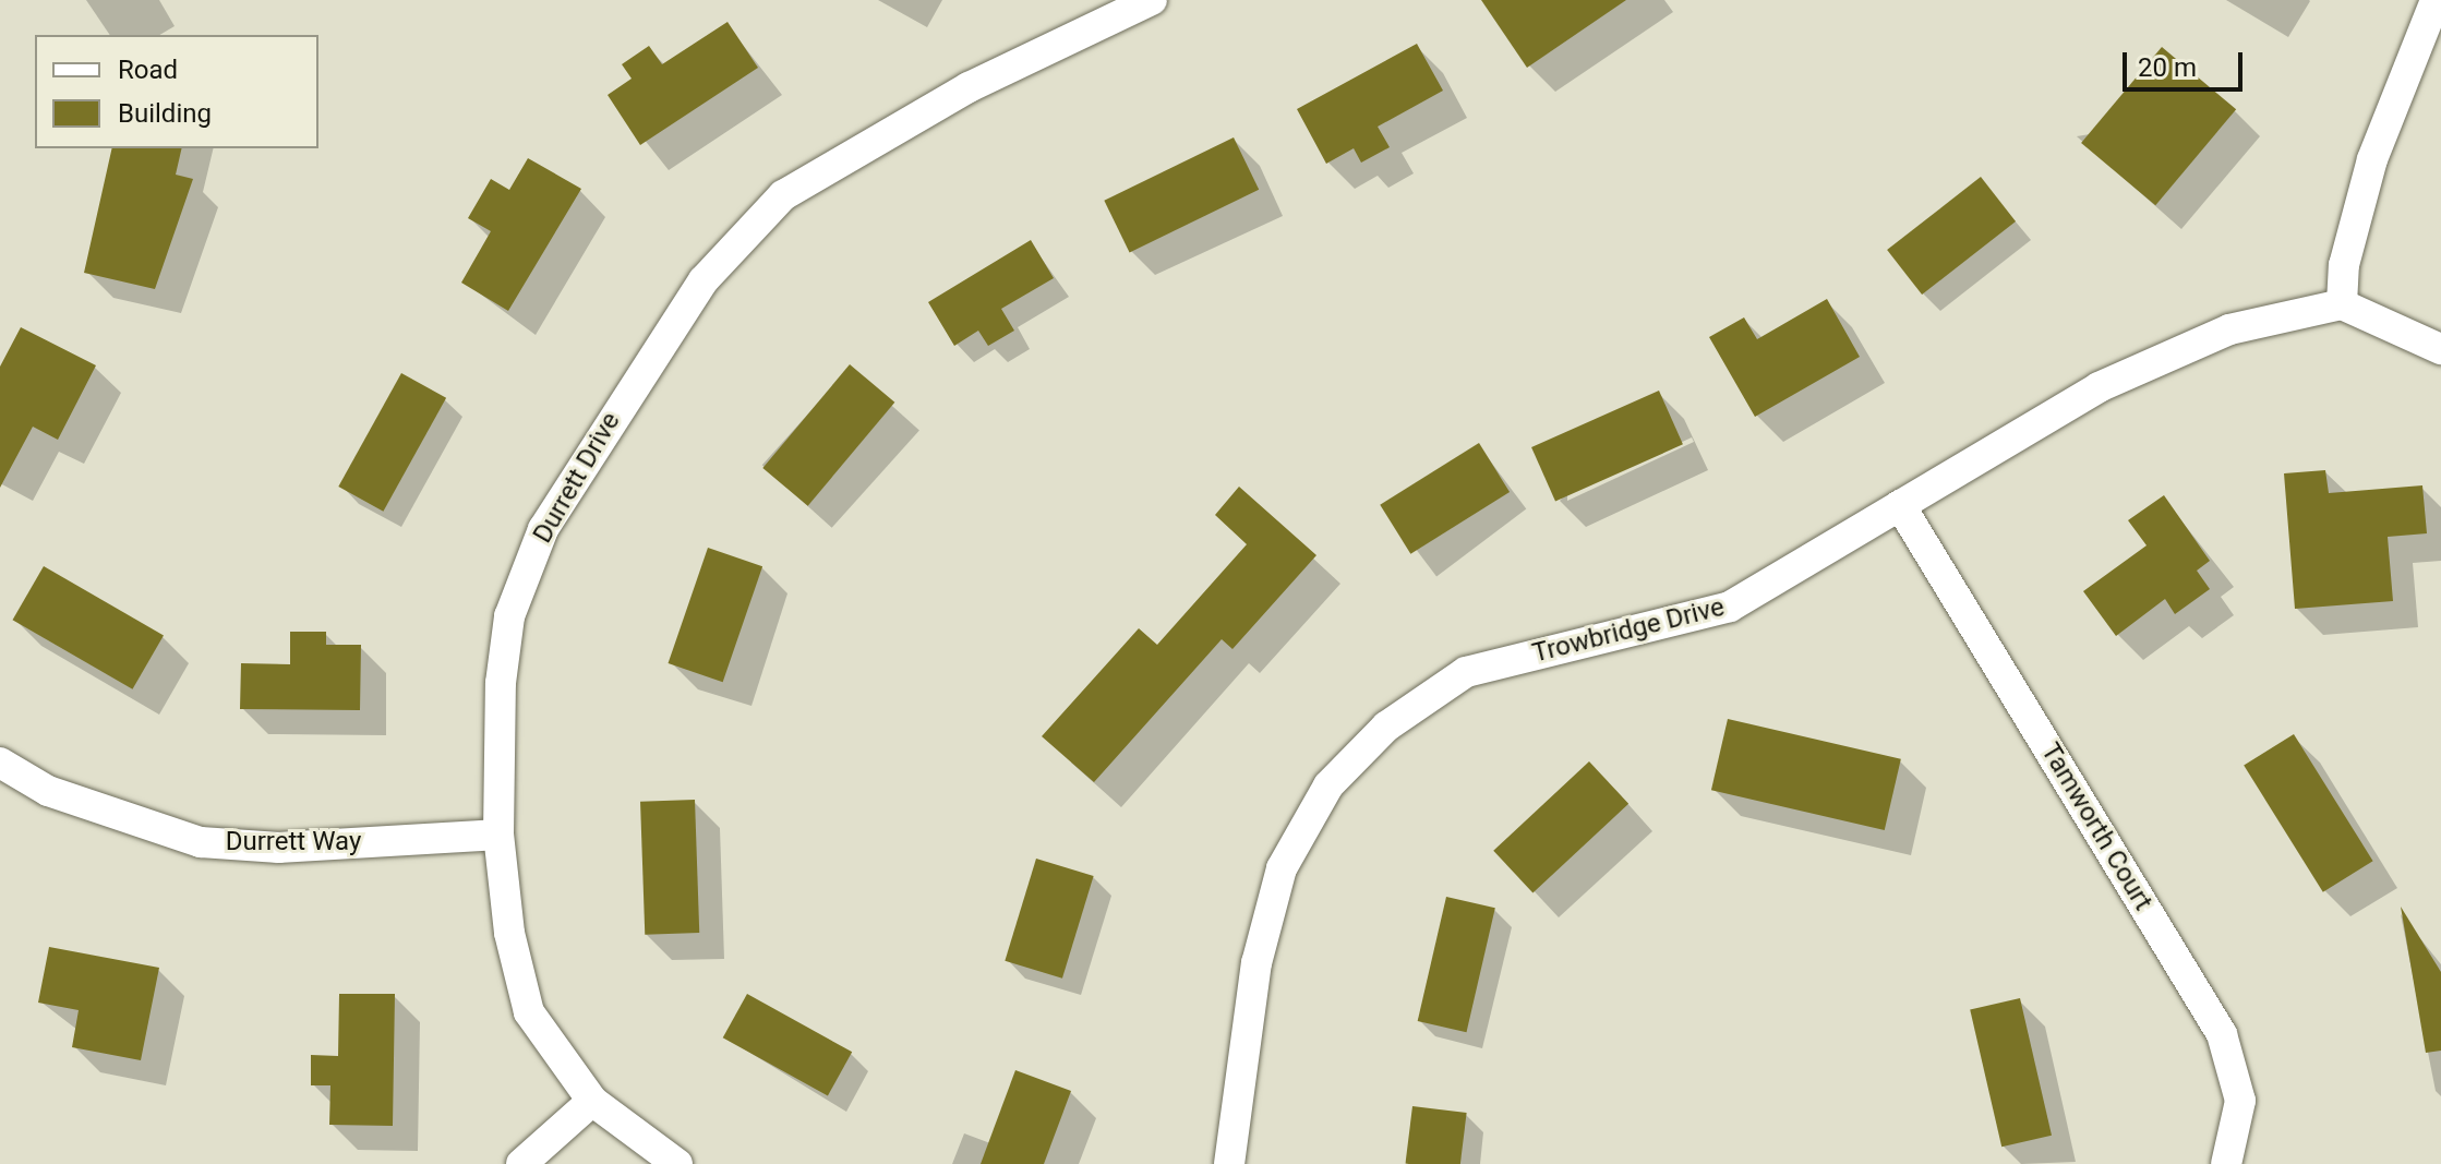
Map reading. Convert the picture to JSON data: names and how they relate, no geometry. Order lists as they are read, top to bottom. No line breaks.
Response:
{"streets":{"street":["Durrett Drive","Trowbridge Drive","Tamworth Court","Durrett Way"]},"crossings":[["Durrett Drive","Durrett Way"],["Trowbridge Drive","Tamworth Court"]],"legend":["Road","Building"],"scale_bar":"20 m"}
